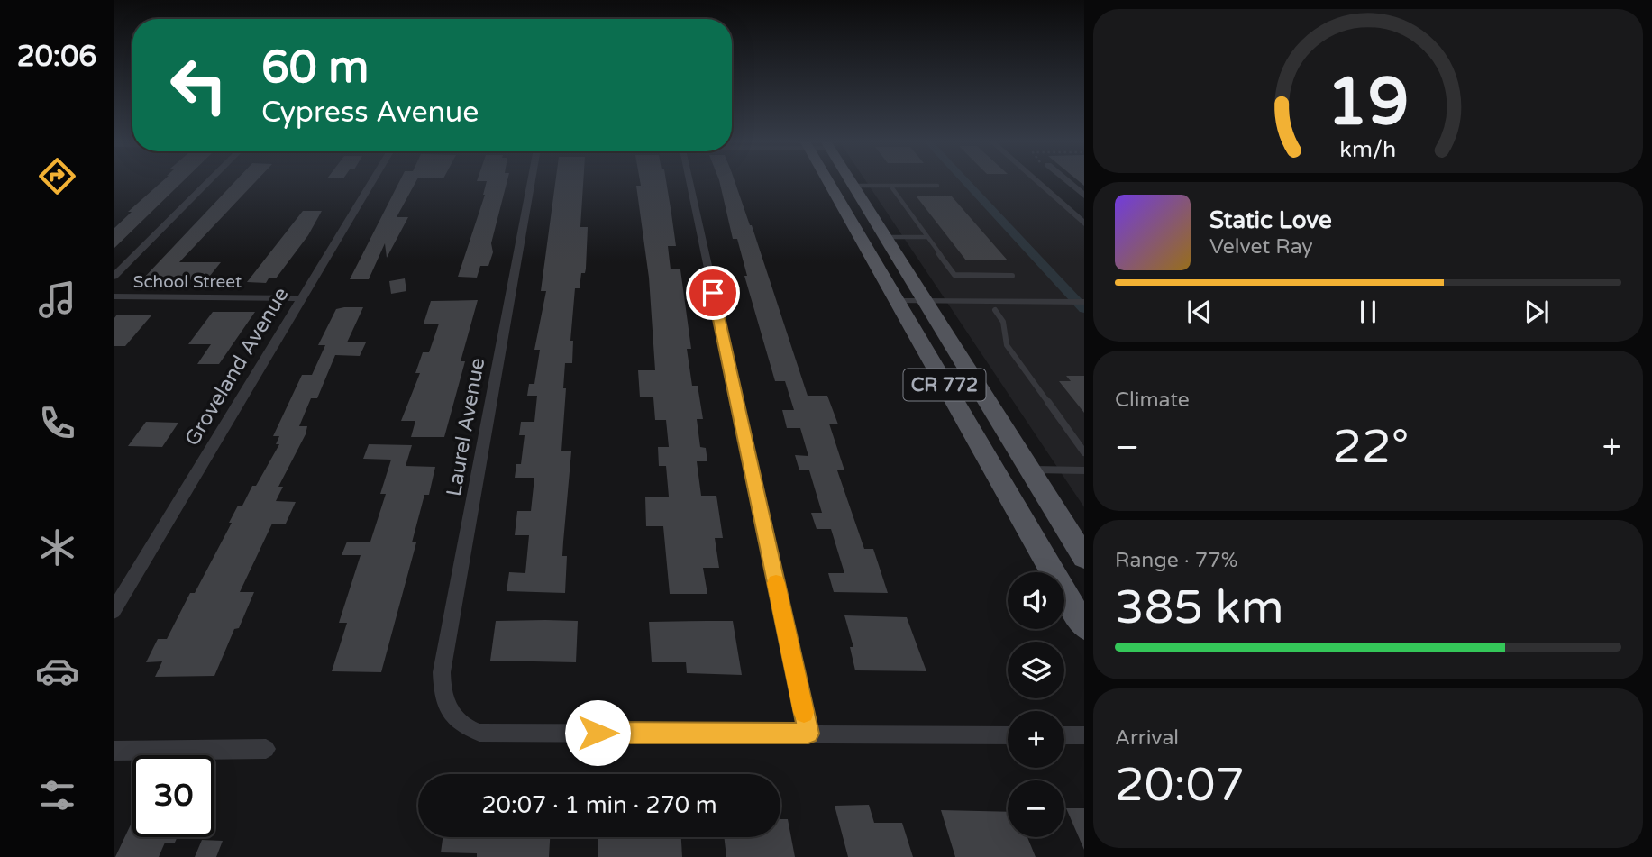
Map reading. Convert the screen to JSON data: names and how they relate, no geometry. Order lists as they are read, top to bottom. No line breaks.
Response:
{"streets":{"main road":["CR 772"],"street":["School Street","Groveland Avenue","Laurel Avenue"]},"crossings":[["School Street","Groveland Avenue"]],"page":{"tabs":"20:06","turn":["60 m","Cypress Avenue"],"song":["Static Love","Velvet Ray"],"tile":["Climate",["Range · 77%","385 km"],["Arrival","20:07"]],"heat":["−","22°","+"],"map_buttons":["+","−"],"limit":"30","trip":"20:07 · 1 min · 270 m","gauge":["19","km/h"]}}
